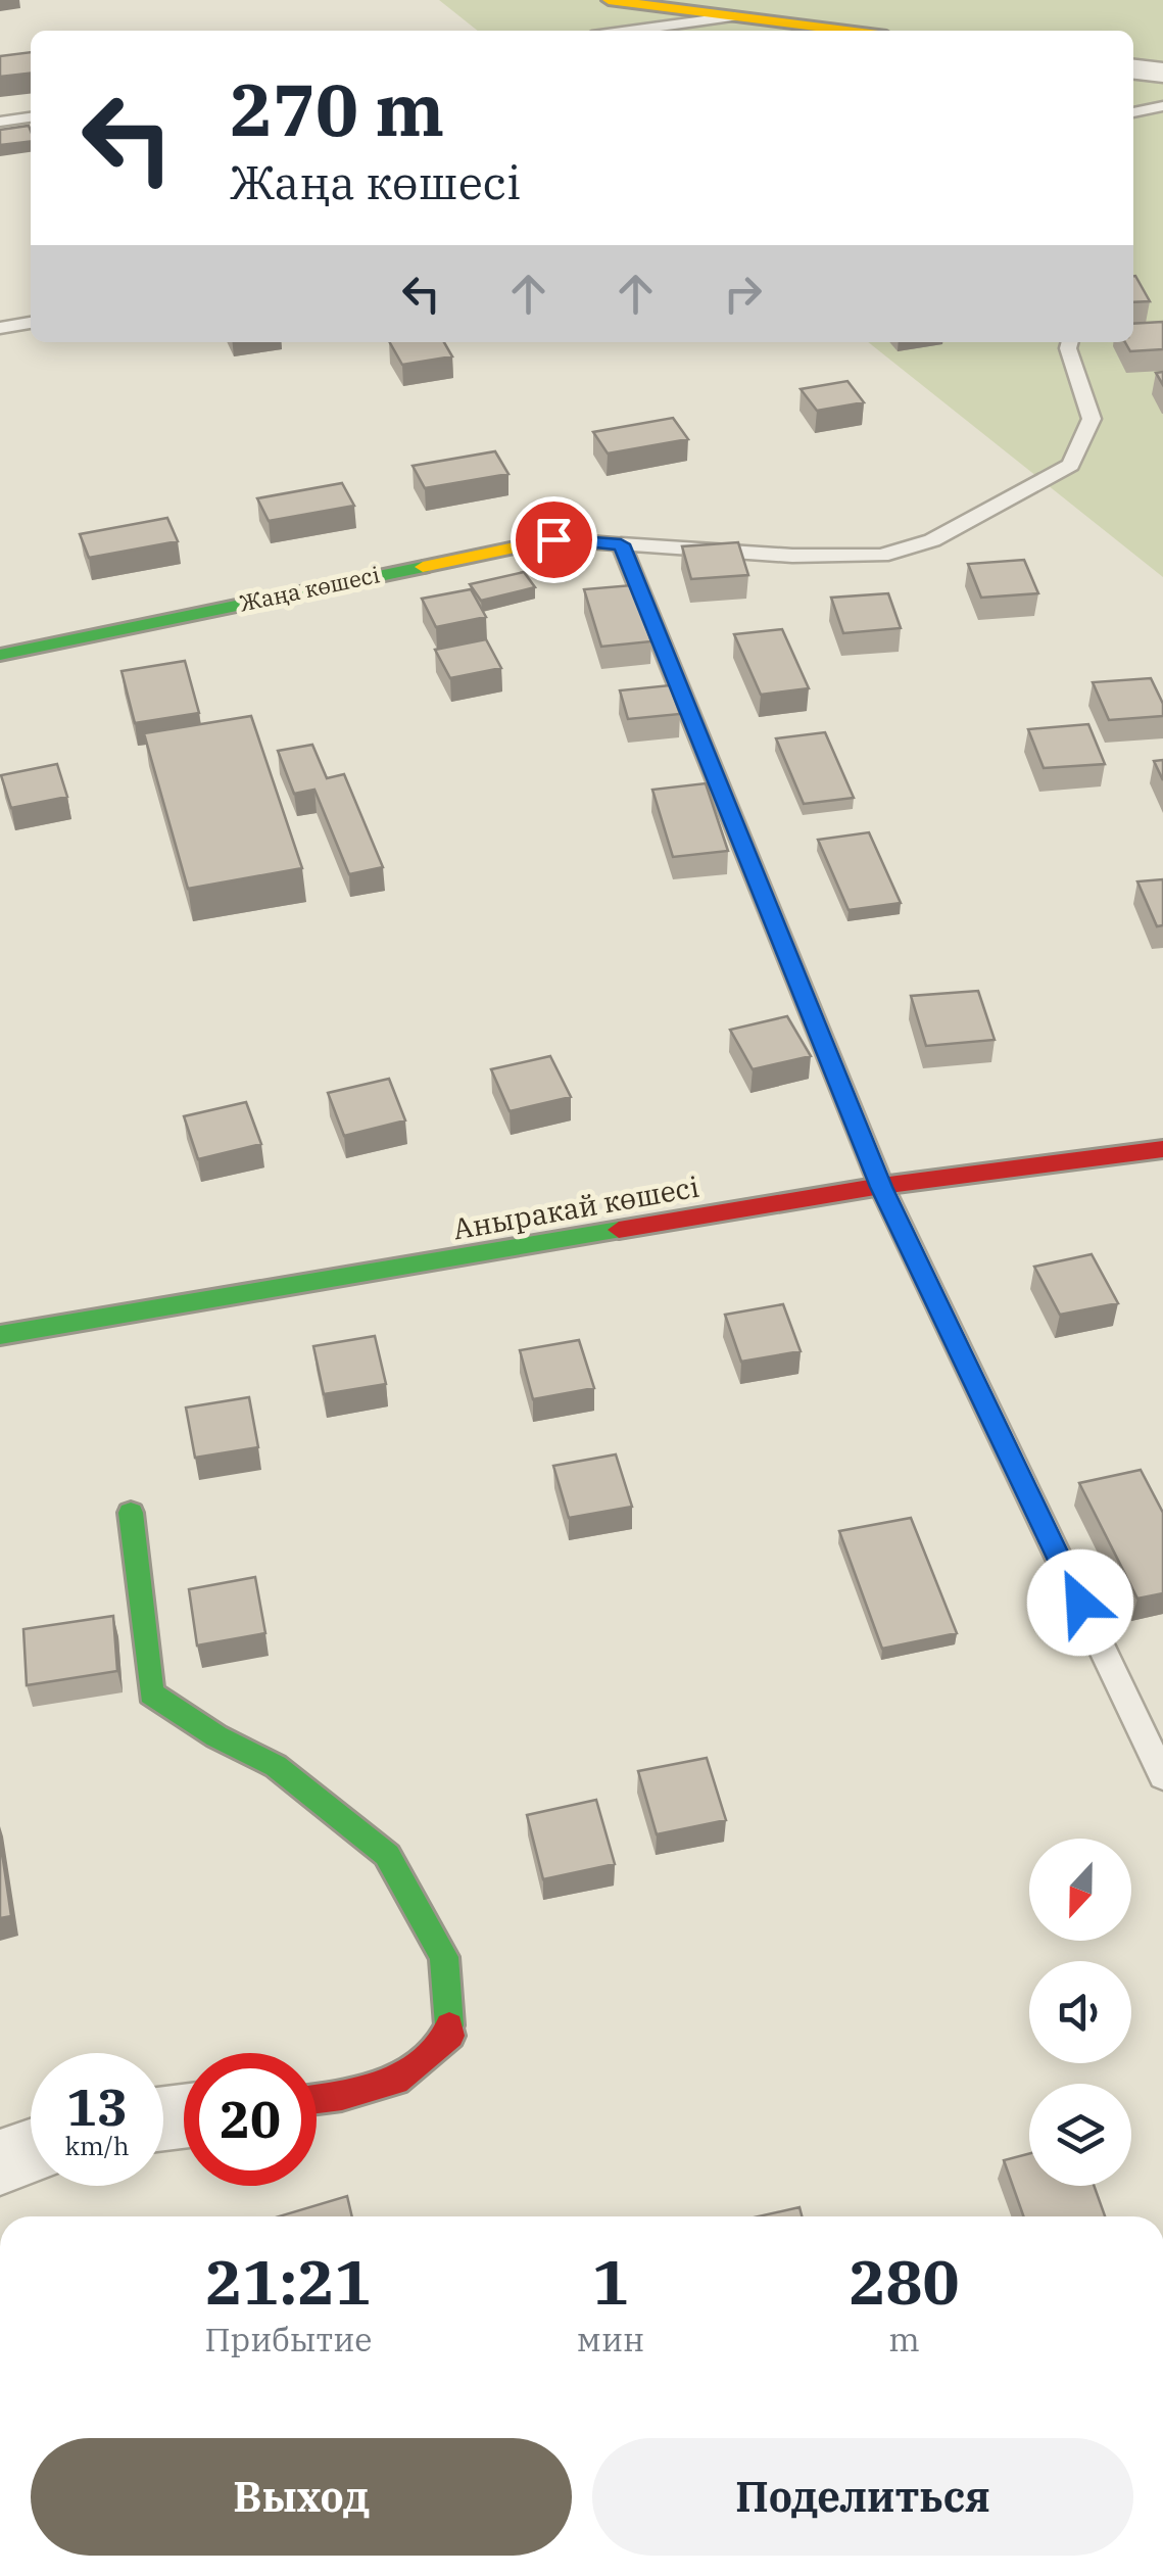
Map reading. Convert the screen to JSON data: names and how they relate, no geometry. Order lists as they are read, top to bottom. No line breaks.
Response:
{"streets":{"street":["Жаңа көшесі","Аныракай көшесі"]},"north":"bottom","page":{"turn":["270 m","Жаңа көшесі"],"speed":"13 km/h","limit":"20","eta":["21:21","Прибытие","1","мин","280","m"],"buttons":["Выход","Поделиться"]}}
